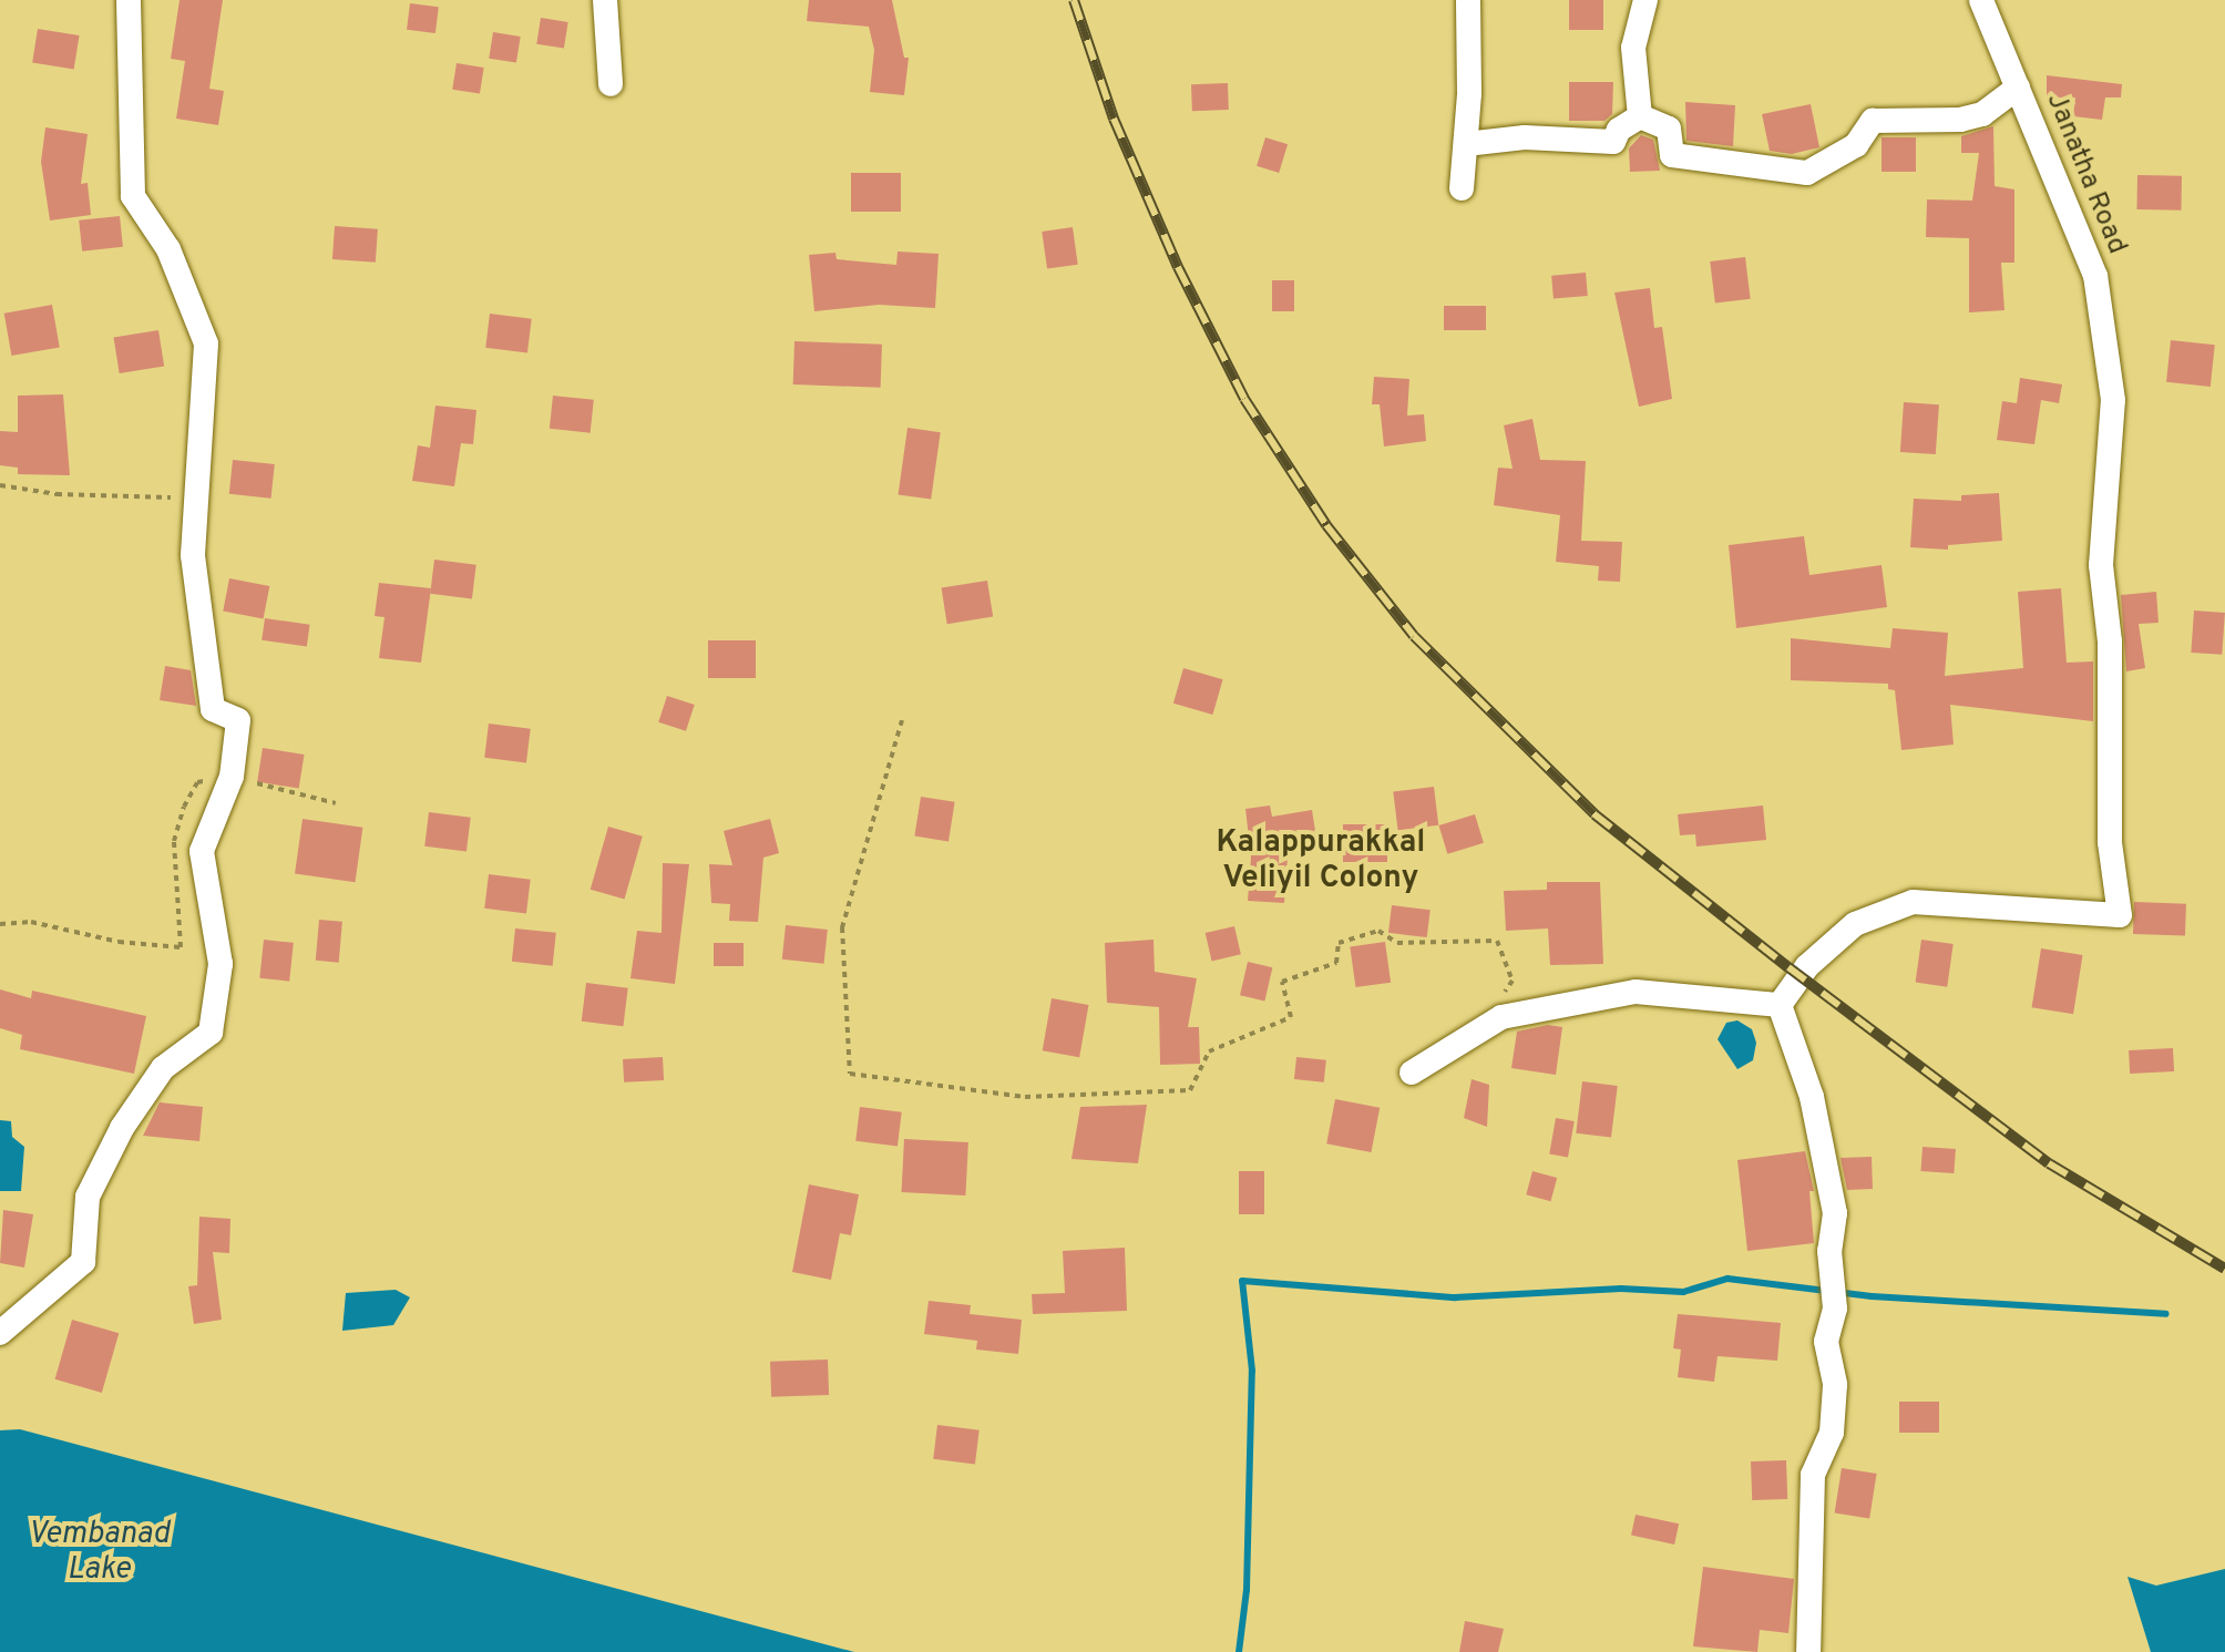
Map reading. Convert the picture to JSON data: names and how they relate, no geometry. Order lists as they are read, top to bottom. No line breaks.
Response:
{"streets":{"street":["Janatha Road"]},"districts":["Kalappurakkal Veliyil Colony"],"water":["Vembanad Lake"]}
